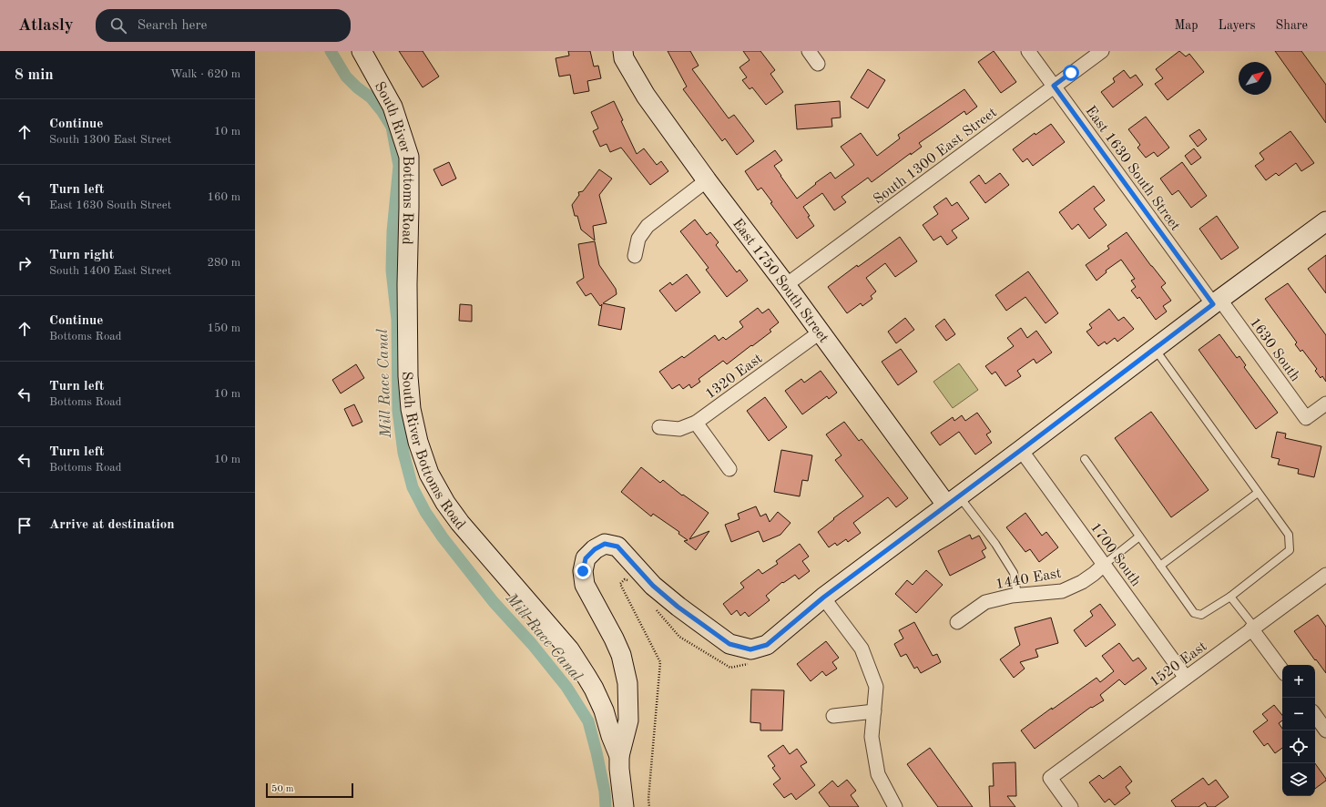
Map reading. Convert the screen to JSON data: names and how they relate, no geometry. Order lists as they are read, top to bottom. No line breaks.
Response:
{"streets":{"street":["South 1300 East Street","South River Bottoms Road","East 1630 South Street","East 1750 South Street","1630 South","1320 East","1700 South","1440 East","1520 East"]},"crossings":[["South 1300 East Street","East 1630 South Street"],["South 1300 East Street","East 1750 South Street"],["East 1630 South Street","1630 South"],["East 1750 South Street","1320 East"],["1700 South","1440 East"],["1700 South","1520 East"]],"water":["Mill Race Canal"],"scale_bar":"50 m","north":"top right","page":{"header":"Atlasly","search":"Search here","nav":["Map","Layers","Share"],"heading":["8 min","Walk · 620 m"],"list":[["Continue","South 1300 East Street","10 m"],["Turn left","East 1630 South Street","160 m"],["Turn right","South 1400 East Street","280 m"],["Continue","Bottoms Road","150 m"],["Turn left","Bottoms Road","10 m"],["Turn left","Bottoms Road","10 m"],"Arrive at destination"],"map_buttons":["+","−"],"scale":"50 m"}}
